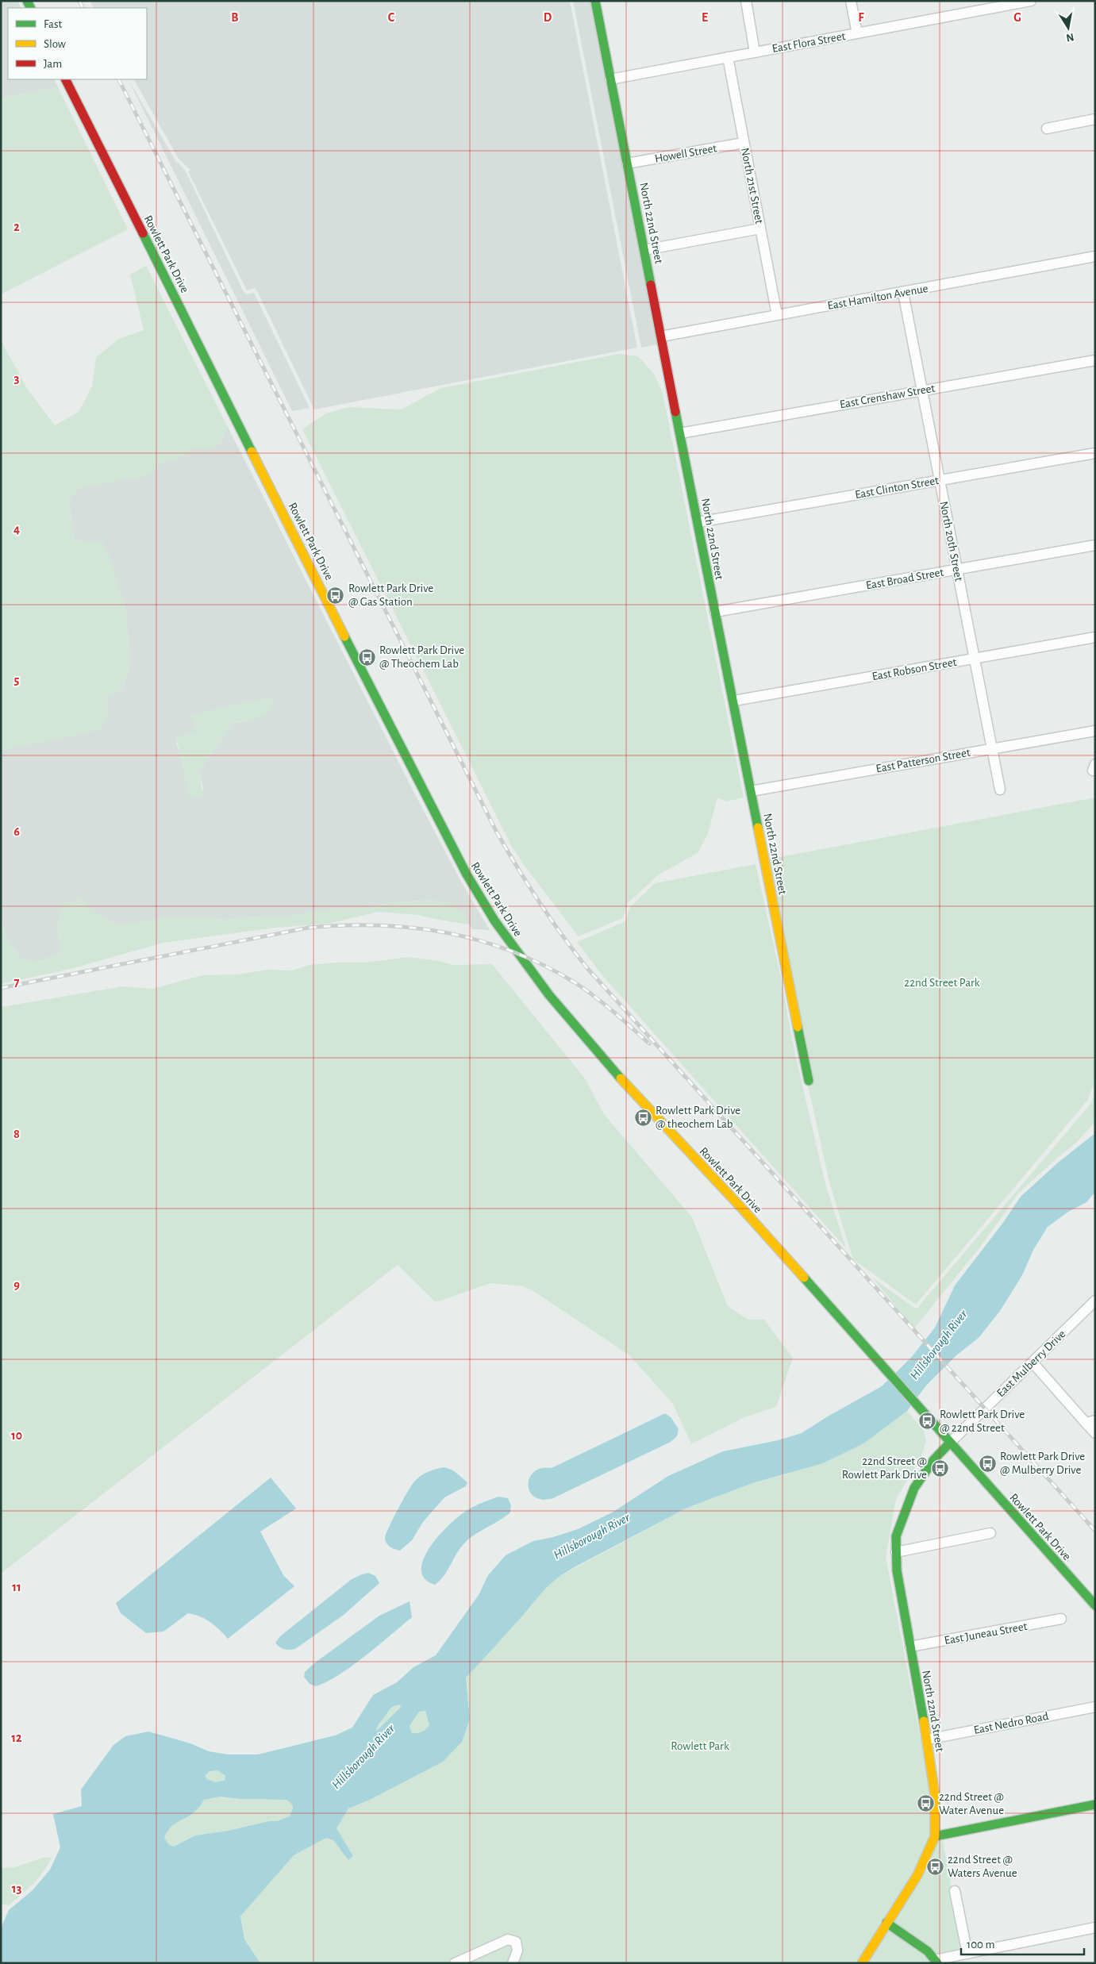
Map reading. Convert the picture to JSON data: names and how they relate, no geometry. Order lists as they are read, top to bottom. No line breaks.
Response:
{"streets":{"street":["East Flora Street","Howell Street","North 21st Street","North 22nd Street","Rowlett Park Drive","East Hamilton Avenue","East Crenshaw Street","East Clinton Street","North 20th Street","East Broad Street","East Robson Street","East Patterson Street","East Mulberry Drive","East Juneau Street","East Nedro Road"]},"crossings":[["East Flora Street","North 21st Street"],["East Flora Street","North 22nd Street"],["Howell Street","North 21st Street"],["Howell Street","North 22nd Street"],["North 21st Street","East Hamilton Avenue"],["North 22nd Street","Rowlett Park Drive"],["North 22nd Street","East Hamilton Avenue"],["North 22nd Street","East Crenshaw Street"],["North 22nd Street","East Clinton Street"],["North 22nd Street","East Broad Street"],["North 22nd Street","East Robson Street"],["North 22nd Street","East Patterson Street"],["North 22nd Street","East Mulberry Drive"],["North 22nd Street","East Juneau Street"],["North 22nd Street","East Nedro Road"],["Rowlett Park Drive","East Mulberry Drive"],["East Hamilton Avenue","North 20th Street"],["East Crenshaw Street","North 20th Street"],["East Clinton Street","North 20th Street"],["North 20th Street","East Broad Street"],["North 20th Street","East Robson Street"],["North 20th Street","East Patterson Street"]],"water":["Hillsborough River"],"parks":["22nd Street Park","Rowlett Park"],"places":{"bus stop":["Rowlett Park Drive @ Gas Station","Rowlett Park Drive @ Theochem Lab","Rowlett Park Drive @ theochem Lab","Rowlett Park Drive @ 22nd Street","Rowlett Park Drive @ Mulberry Drive","22nd Street @ Rowlett Park Drive","22nd Street @ Water Avenue","22nd Street @ Waters Avenue"]},"legend":["Fast","Slow","Jam"],"scale_bar":"100 m","north":"bottom","grid":{"columns":["B","C","D","E","F","G"],"rows":["2","3","4","5","6","7","8","9","10","11","12","13"]}}
